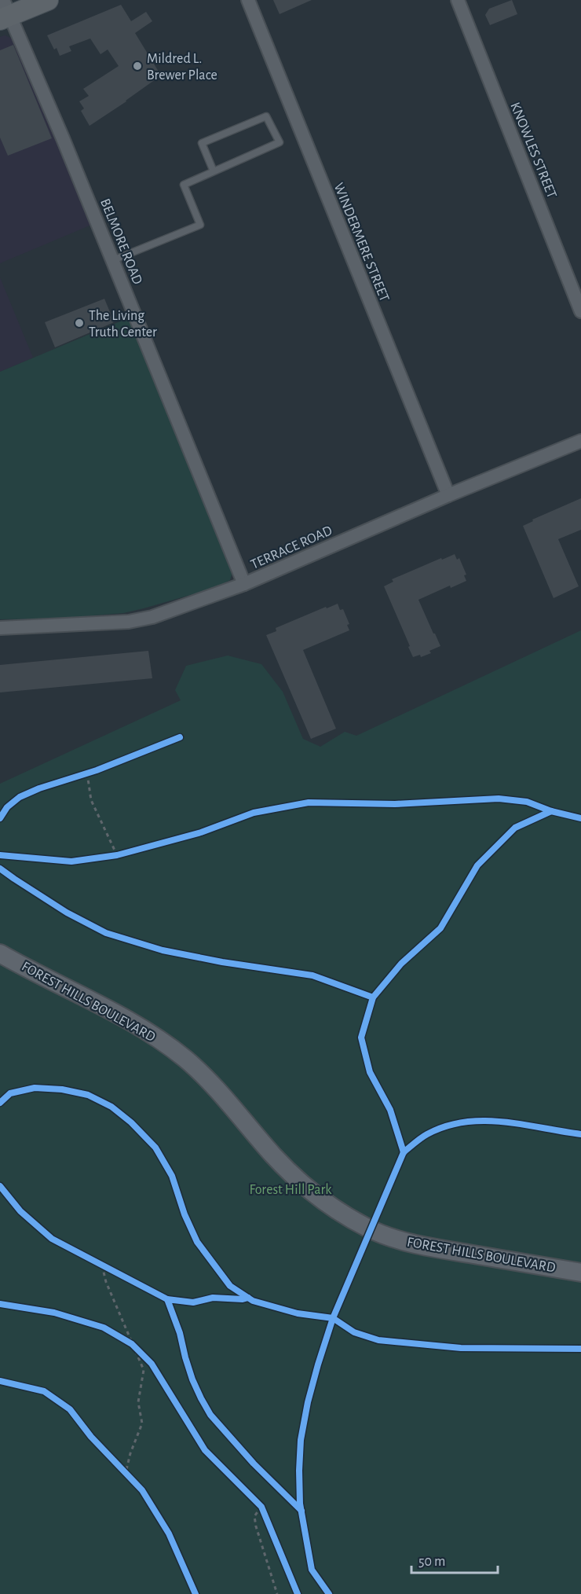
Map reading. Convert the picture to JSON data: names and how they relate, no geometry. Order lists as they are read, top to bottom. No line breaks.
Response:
{"streets":{"street":["KNOWLES STREET","BELMORE ROAD","WINDERMERE STREET","TERRACE ROAD","FOREST HILLS BOULEVARD"]},"crossings":[["BELMORE ROAD","TERRACE ROAD"],["WINDERMERE STREET","TERRACE ROAD"]],"parks":["Forest Hill Park"],"places":["Mildred L. Brewer Place","The Living Truth Center"],"scale_bar":"50 m"}
